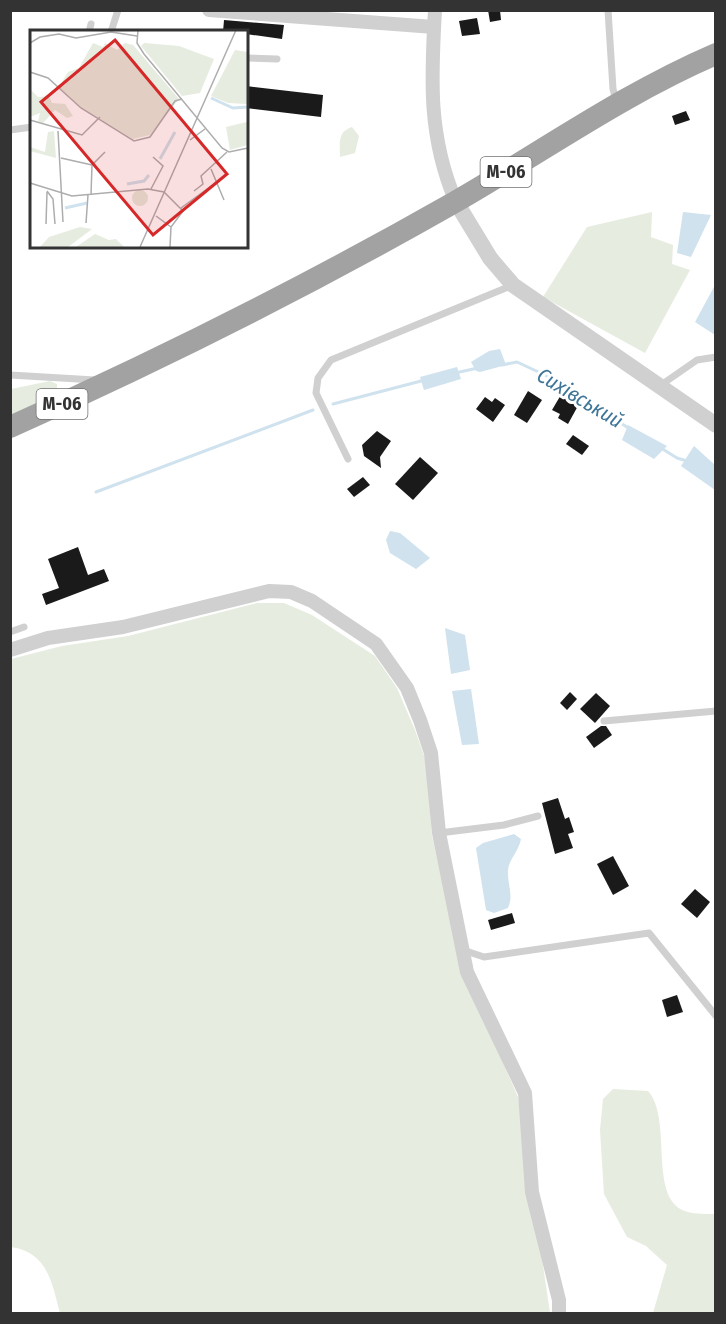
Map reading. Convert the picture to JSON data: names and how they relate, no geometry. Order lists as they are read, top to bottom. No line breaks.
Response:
{"streets":{"highway":["М-06"]},"water":["Сихівський"]}
